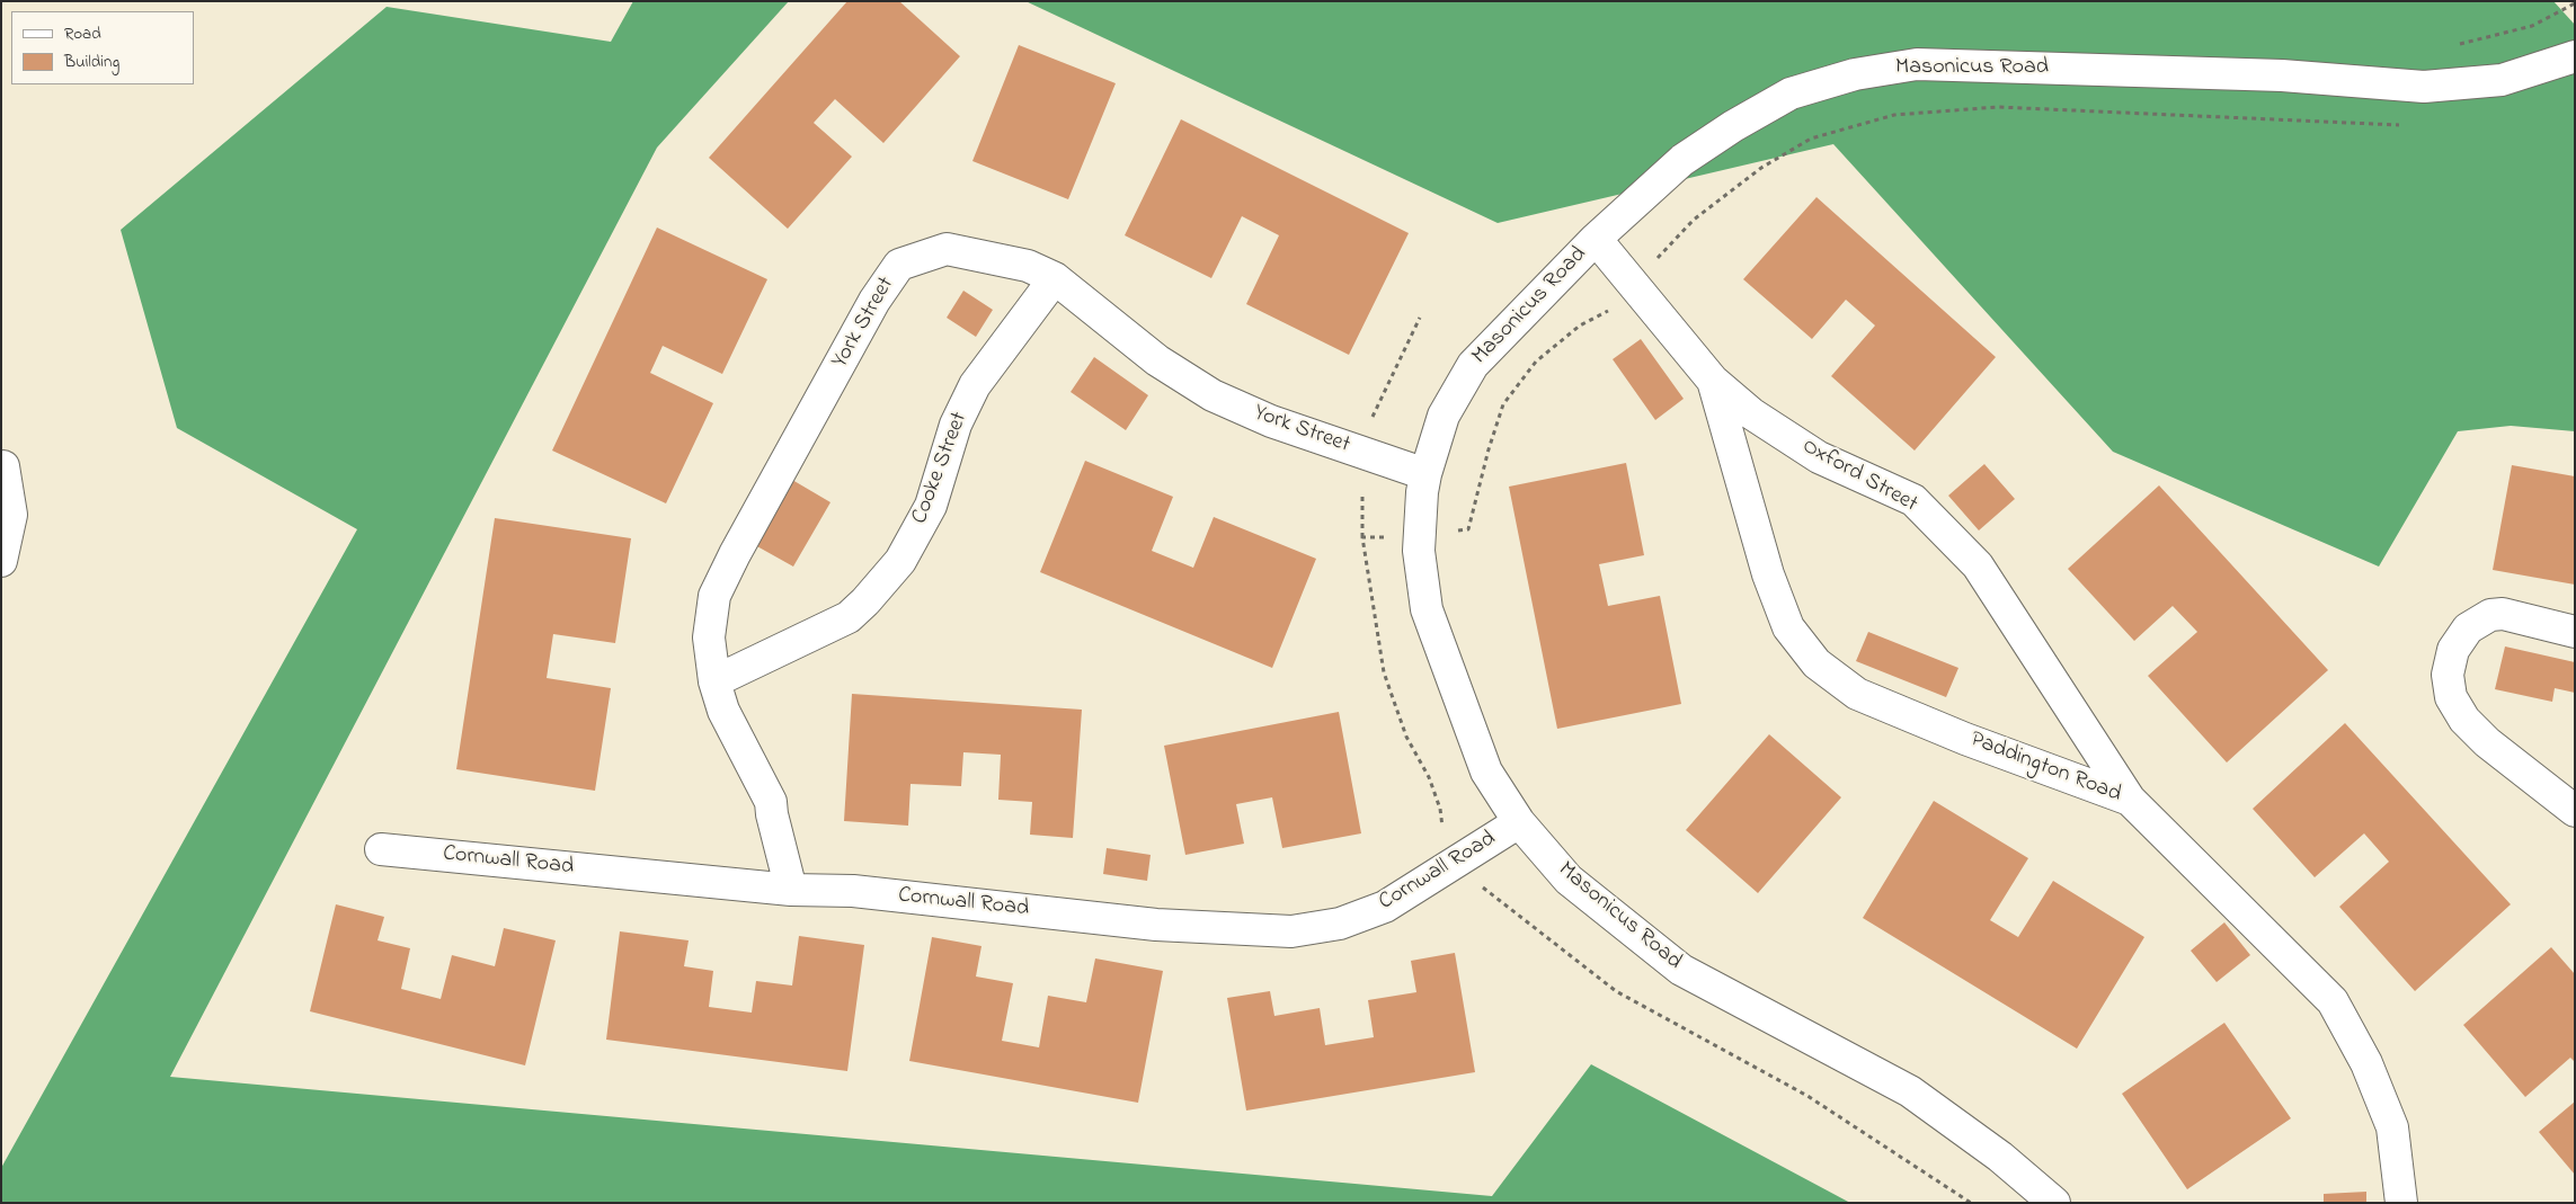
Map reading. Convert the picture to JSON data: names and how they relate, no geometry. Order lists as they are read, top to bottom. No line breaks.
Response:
{"streets":{"street":["Masonicus Road","York Street","Cooke Street","Oxford Street","Paddington Road","Cornwall Road"]},"crossings":[["Masonicus Road","York Street"],["Masonicus Road","Oxford Street"],["Masonicus Road","Cornwall Road"],["York Street","Cooke Street"],["York Street","Cornwall Road"],["Oxford Street","Paddington Road"]],"legend":["Road","Building"]}
